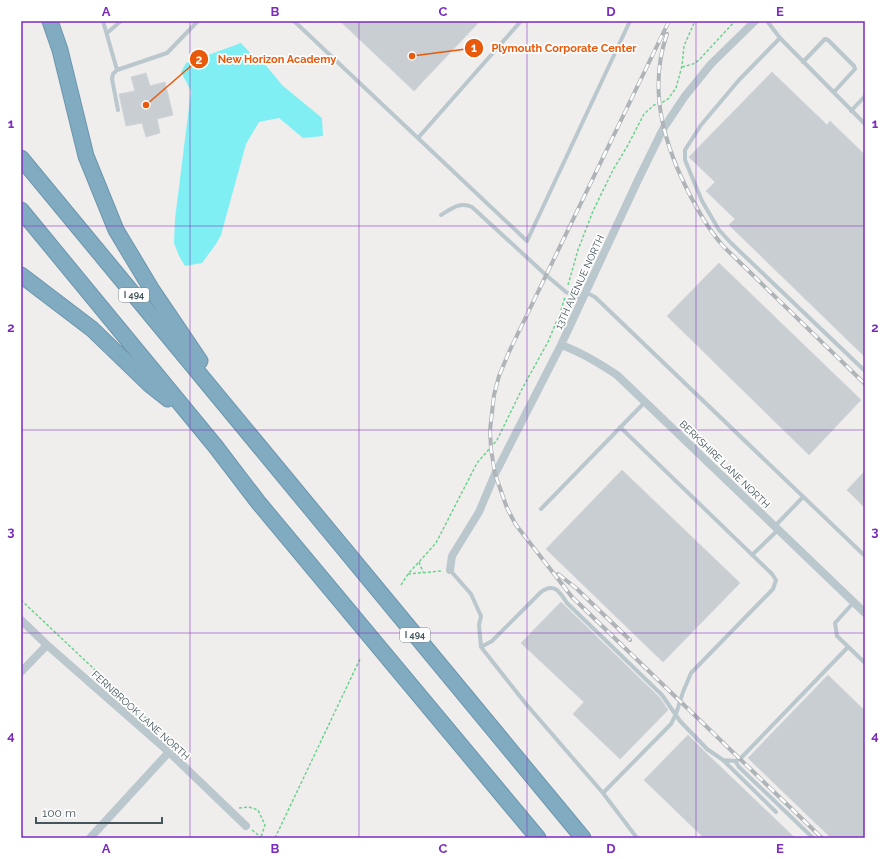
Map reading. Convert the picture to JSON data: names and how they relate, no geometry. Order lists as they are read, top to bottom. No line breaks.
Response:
{"streets":{"highway":["I 494"],"street":["13TH AVENUE NORTH","BERKSHIRE LANE NORTH","FERNBROOK LANE NORTH"]},"crossings":[["13TH AVENUE NORTH","BERKSHIRE LANE NORTH"]],"places":["Plymouth Corporate Center","New Horizon Academy"],"scale_bar":"100 m","grid":{"columns":["A","B","C","D","E"],"rows":["1","2","3","4"]}}
